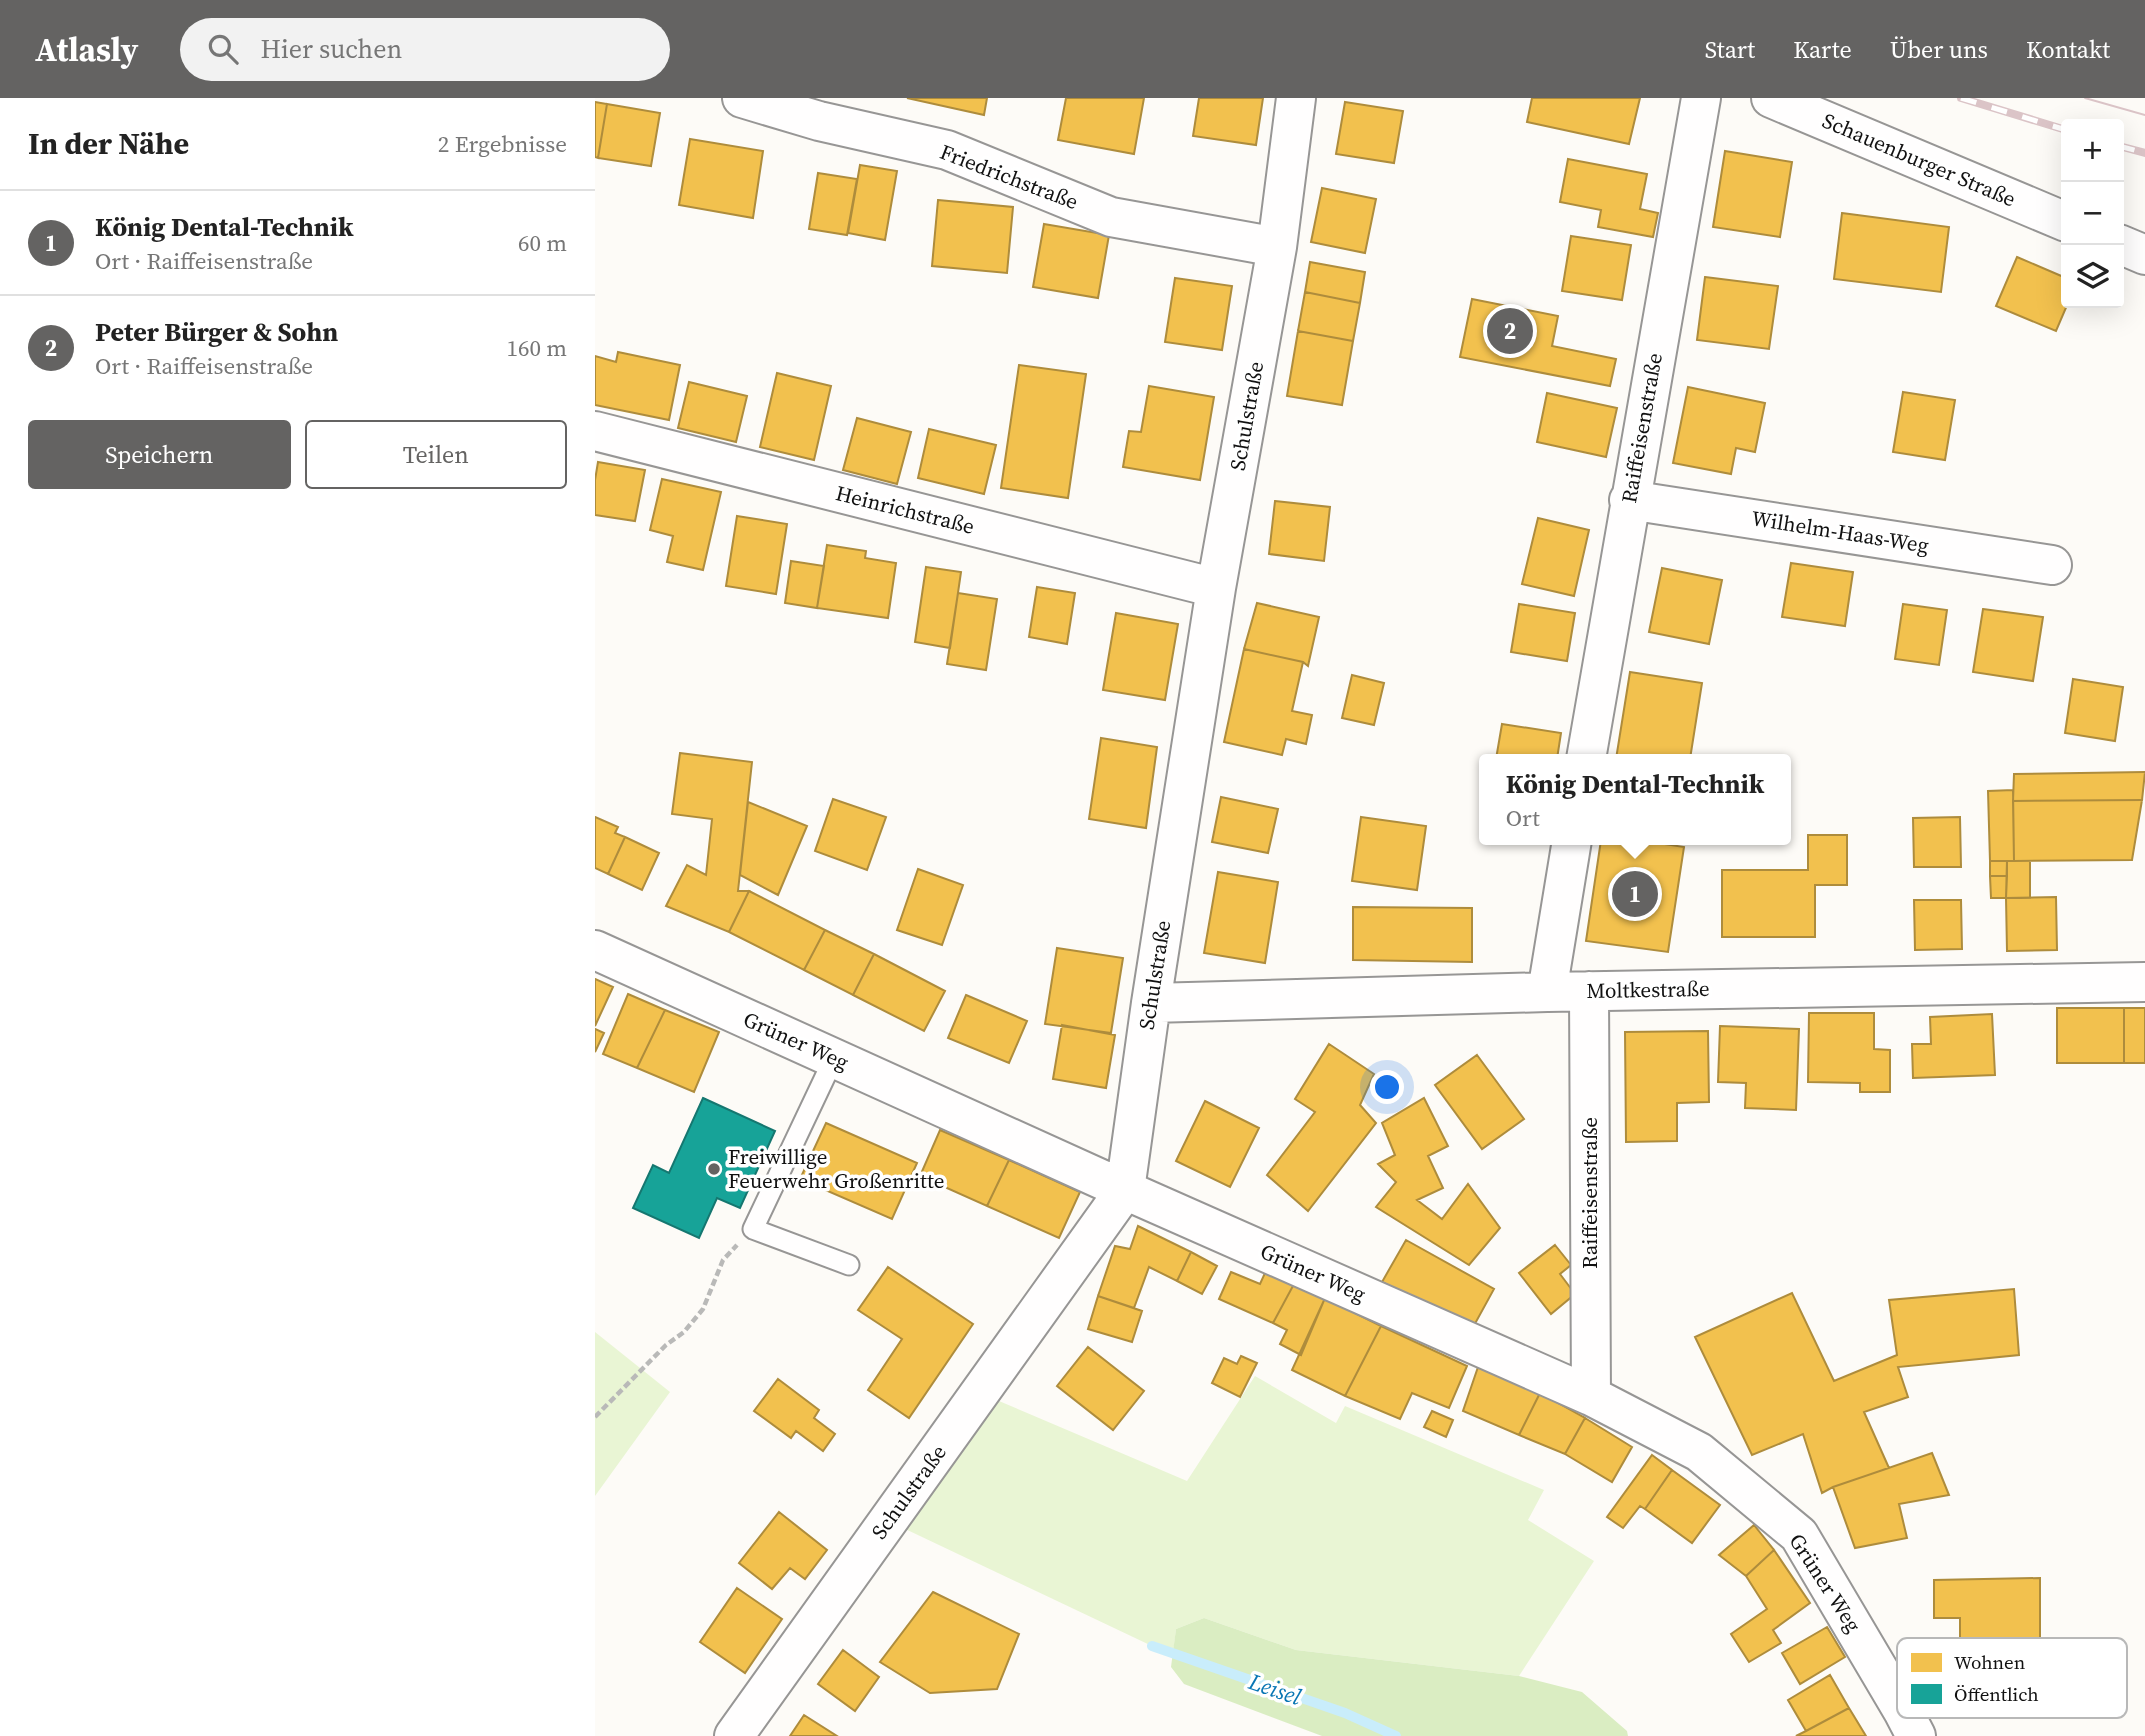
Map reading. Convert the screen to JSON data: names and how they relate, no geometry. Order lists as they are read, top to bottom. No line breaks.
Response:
{"streets":{"street":["Schauenburger Straße","Friedrichstraße","Schulstraße","Raiffeisenstraße","Heinrichstraße","Wilhelm-Haas-Weg","Moltkestraße","Grüner Weg"]},"crossings":[["Friedrichstraße","Schulstraße"],["Schulstraße","Heinrichstraße"],["Schulstraße","Moltkestraße"],["Schulstraße","Grüner Weg"],["Raiffeisenstraße","Wilhelm-Haas-Weg"],["Raiffeisenstraße","Moltkestraße"],["Raiffeisenstraße","Grüner Weg"]],"water":["Leisel"],"places":["Freiwillige Feuerwehr Großenritte"],"legend":["Wohnen","Öffentlich"],"page":{"header":"Atlasly","search":"Hier suchen","nav":["Start","Karte","Über uns","Kontakt"],"heading":["In der Nähe","2 Ergebnisse"],"map_buttons":["+","−"],"list":[{"mark":"1","name":"König Dental-Technik","note":"Ort · Raiffeisenstraße","value":"60 m"},{"mark":"2","name":"Peter Bürger & Sohn","note":"Ort · Raiffeisenstraße","value":"160 m"}],"pins":["2","1"],"buttons":["Speichern","Teilen"],"popup":["König Dental-Technik","Ort"]}}
